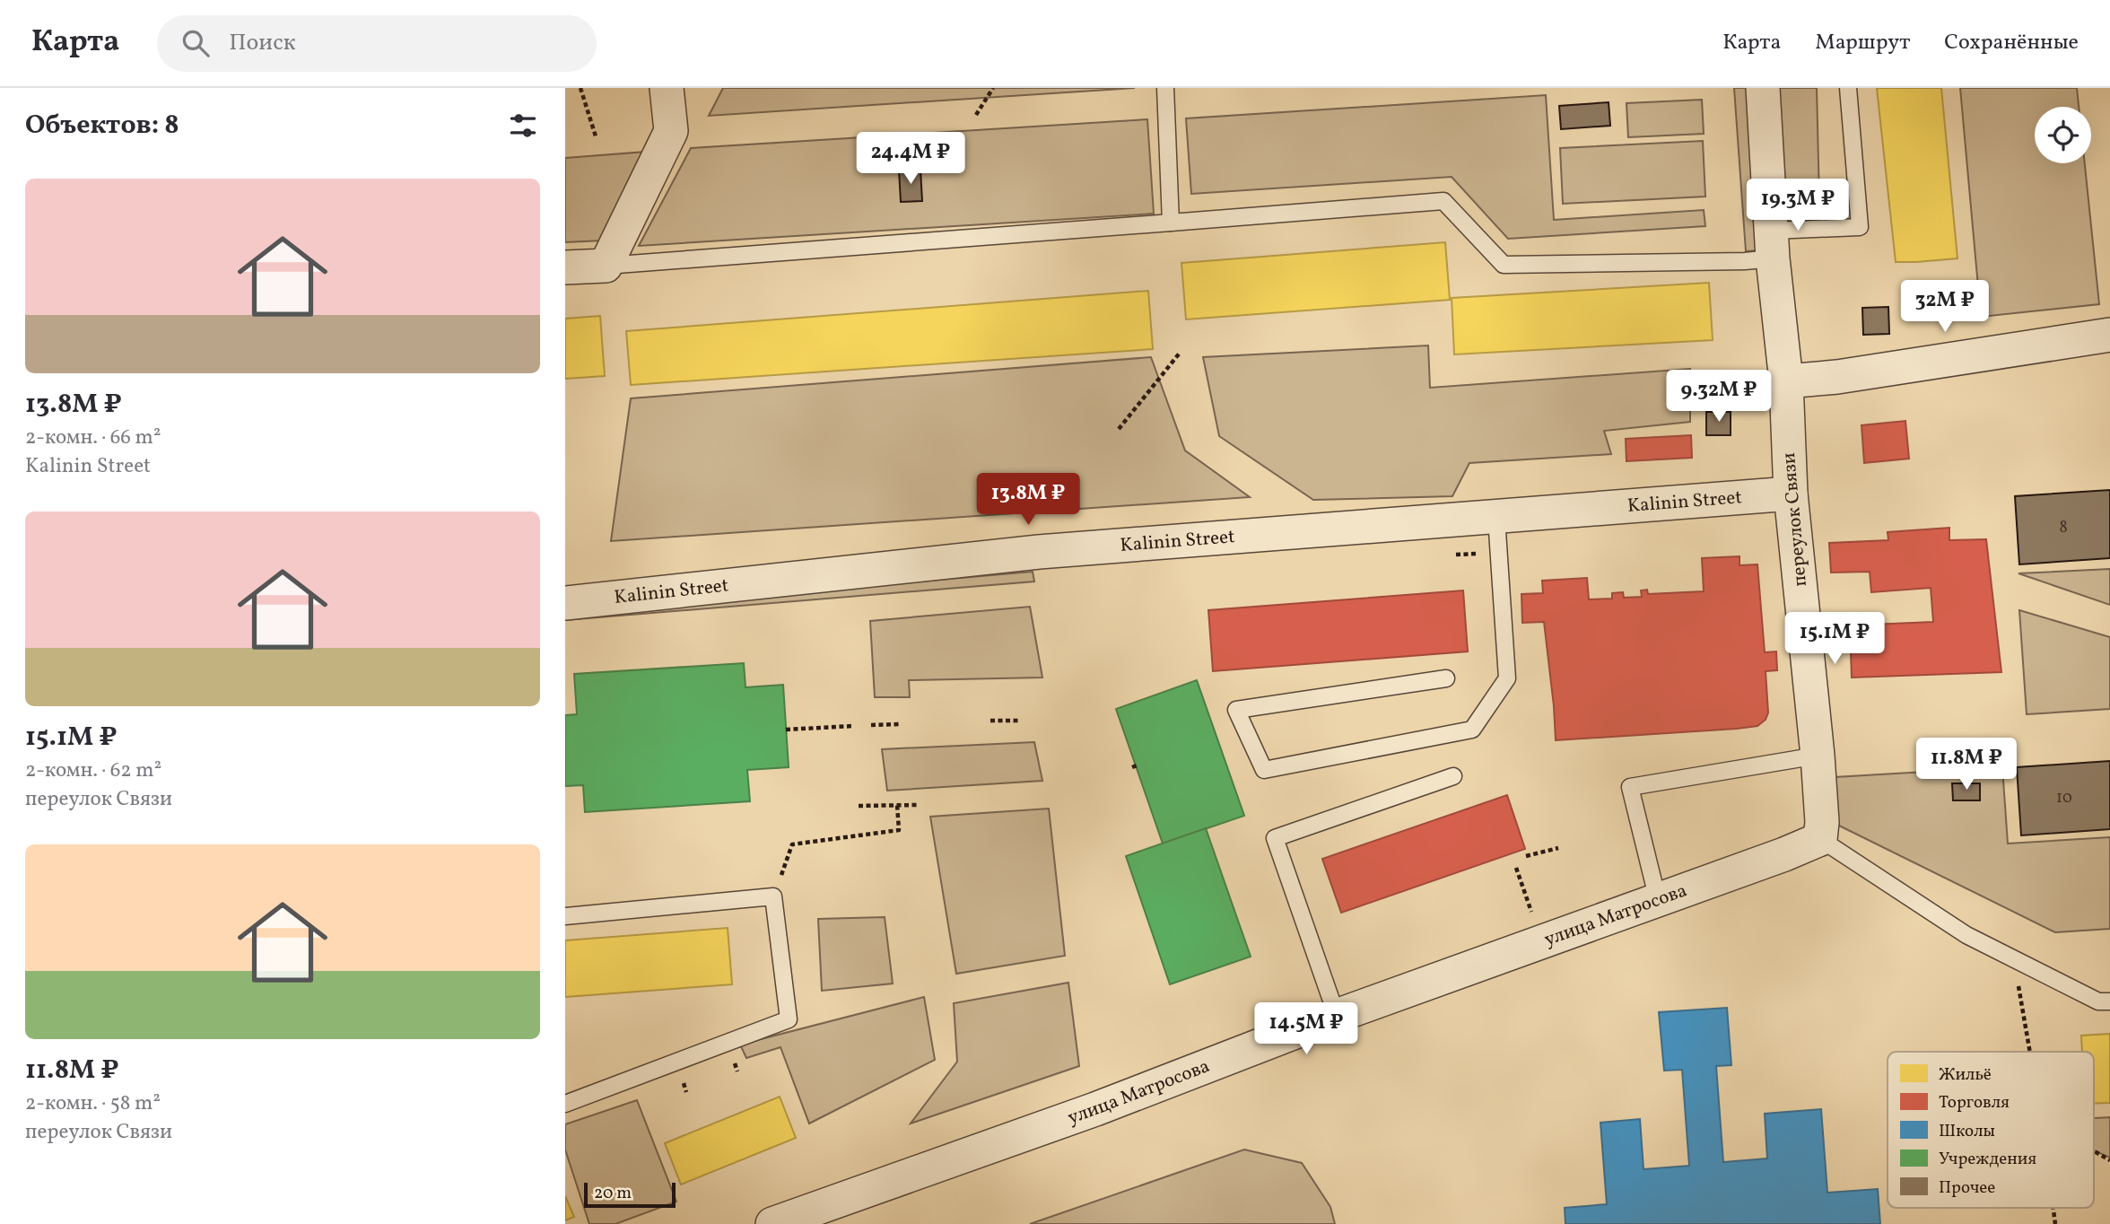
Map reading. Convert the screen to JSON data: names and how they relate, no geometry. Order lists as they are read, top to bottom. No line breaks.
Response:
{"streets":{"street":["Kalinin Street","переулок Связи","улица Матросова"]},"crossings":[["Kalinin Street","переулок Связи"],["переулок Связи","улица Матросова"]],"house_numbers":["8","10"],"legend":["Жильё","Торговля","Школы","Учреждения","Прочее"],"scale_bar":"20 m","page":{"header":"Карта","search":"Поиск","nav":["Карта","Маршрут","Сохранённые"],"heading":"Объектов: 8","price":["24.4M ₽","19.3M ₽","32M ₽","9.32M ₽","13.8M ₽","15.1M ₽","11.8M ₽","14.5M ₽"],"list":[{"name":"13.8M ₽","note":"2-комн. · 66 m² · Kalinin Street"},{"name":"15.1M ₽","note":"2-комн. · 62 m² · переулок Связи"},{"name":"11.8M ₽","note":"2-комн. · 58 m² · переулок Связи"}],"scale":"20 m"}}
